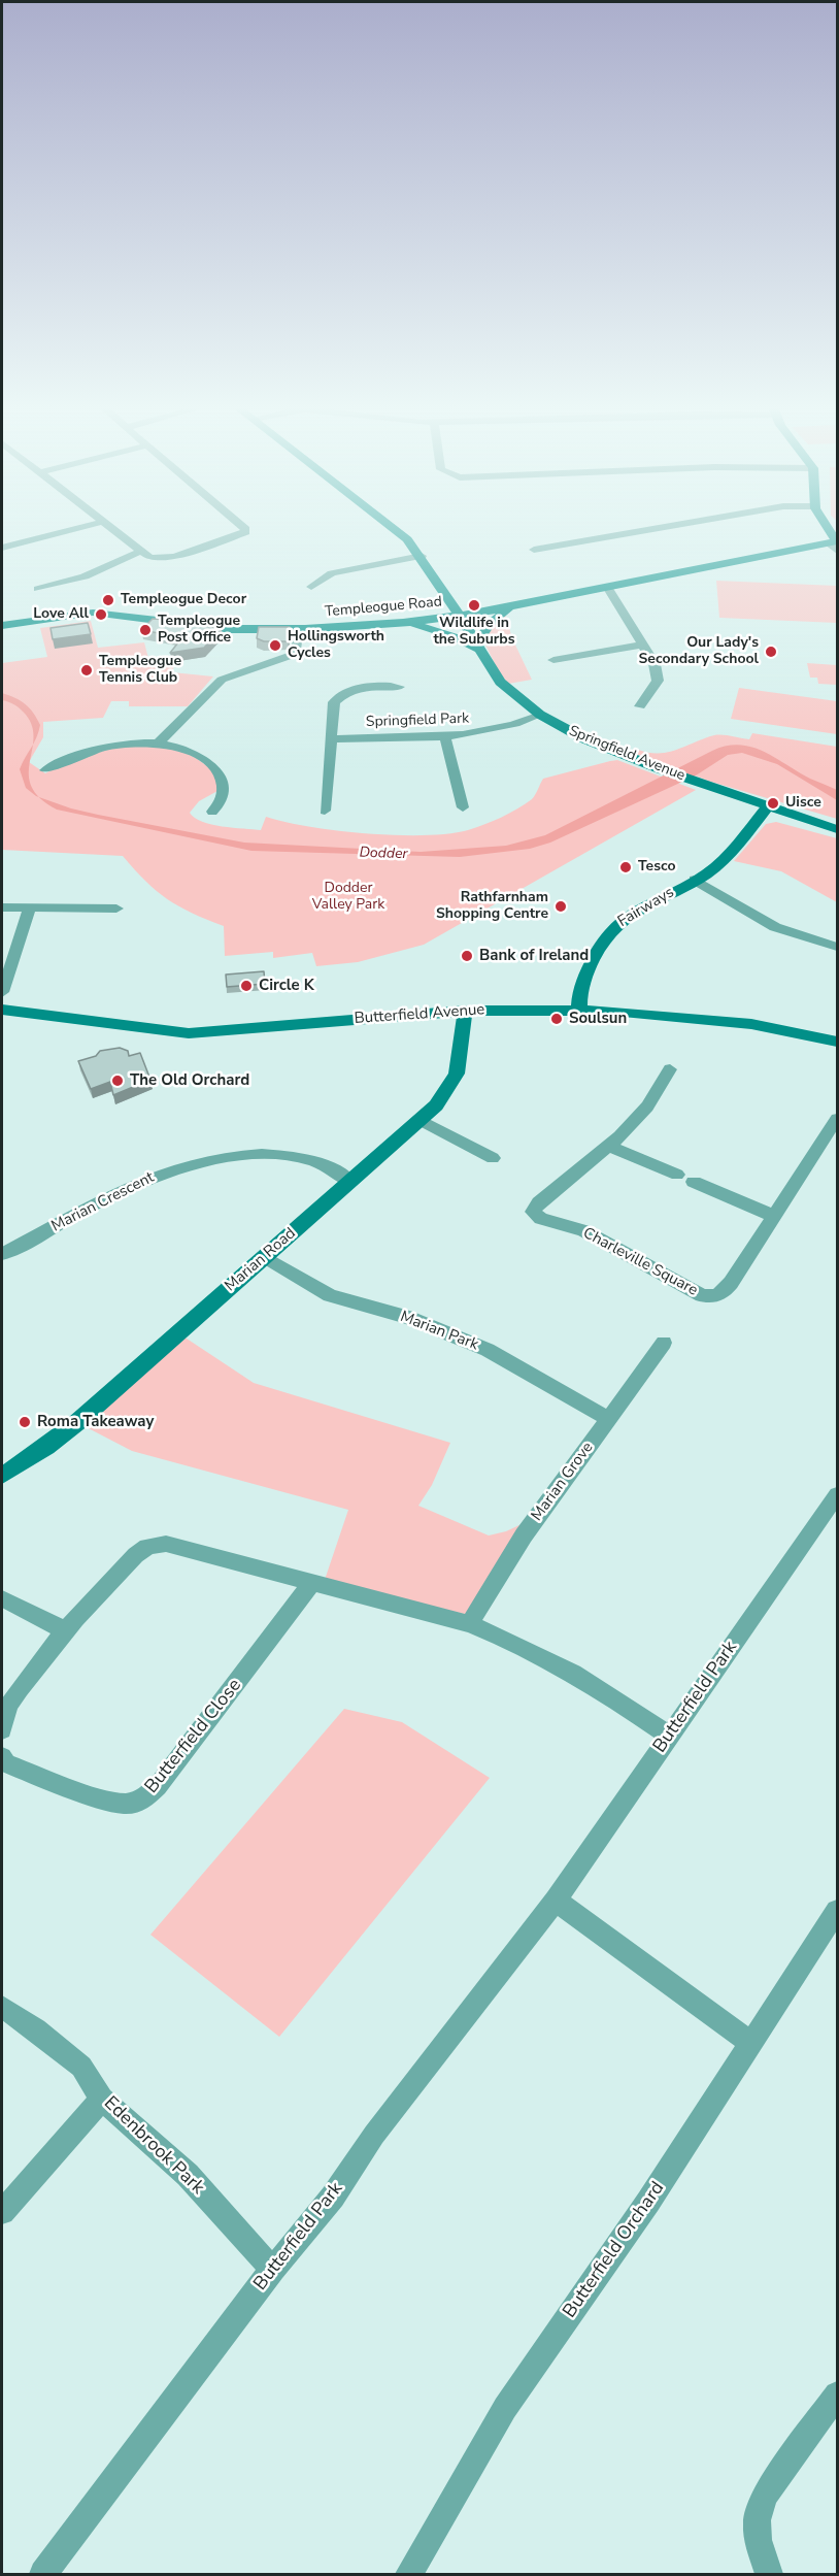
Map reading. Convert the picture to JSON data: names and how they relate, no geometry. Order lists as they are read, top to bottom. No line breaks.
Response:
{"streets":{"main road":["Templeogue Road","Springfield Avenue","Fairways","Butterfield Avenue","Marian Road"],"street":["Springfield Park","Marian Crescent","Charleville Square","Marian Park","Marian Grove","Butterfield Park","Butterfield Close","Edenbrook Park","Butterfield Orchard"]},"crossings":[["Templeogue Road","Springfield Avenue"],["Springfield Park","Springfield Avenue"],["Springfield Avenue","Fairways"],["Fairways","Butterfield Avenue"],["Butterfield Avenue","Marian Road"],["Marian Crescent","Marian Road"],["Marian Road","Marian Park"],["Marian Park","Marian Grove"],["Butterfield Park","Edenbrook Park"]],"water":["Dodder"],"parks":["Dodder Valley Park"],"places":["Templeogue Decor","Wildlife in the Suburbs","Love All","Templeogue Post Office","Hollingsworth Cycles","Our Lady's Secondary School","Templeogue Tennis Club","Uisce","Tesco","Rathfarnham Shopping Centre","Bank of Ireland","Circle K","Soulsun","The Old Orchard","Roma Takeaway"]}
